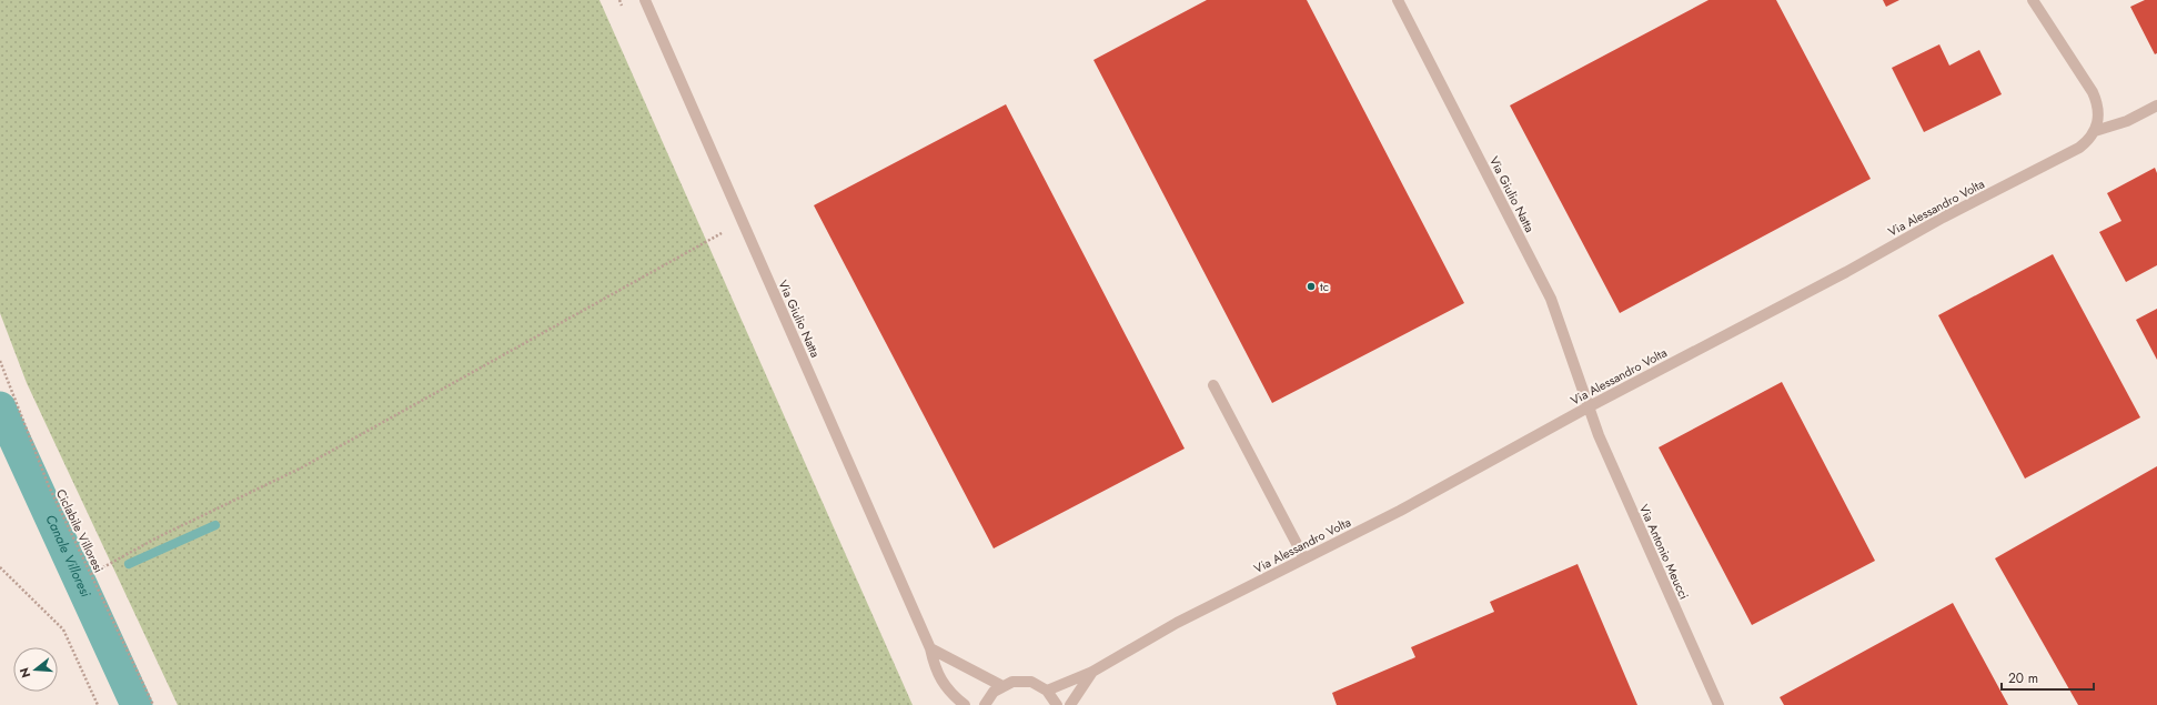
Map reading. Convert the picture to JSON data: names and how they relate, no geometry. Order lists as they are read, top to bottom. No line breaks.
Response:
{"streets":{"street":["Via Giulio Natta","Via Alessandro Volta","Via Antonio Meucci"],"path":["Ciclabile Villoresi"]},"crossings":[["Via Giulio Natta","Via Alessandro Volta"],["Via Giulio Natta","Via Antonio Meucci"],["Via Alessandro Volta","Via Antonio Meucci"]],"water":["Canale Villoresi"],"places":["tc"],"scale_bar":"20 m","north":"left"}
